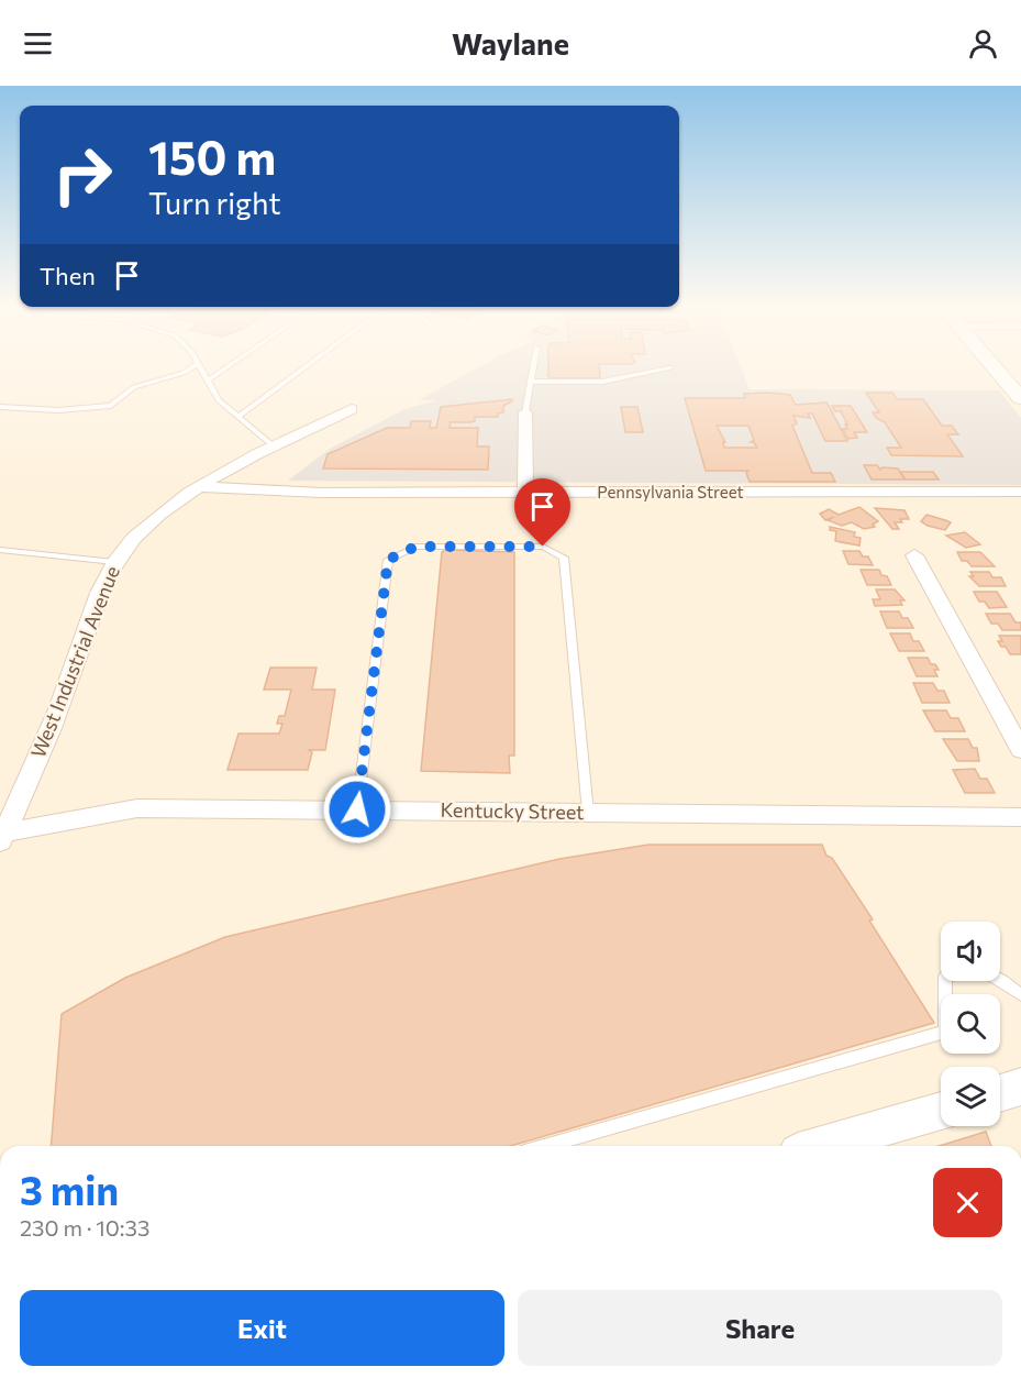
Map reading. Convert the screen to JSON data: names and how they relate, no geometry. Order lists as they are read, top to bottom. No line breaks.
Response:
{"streets":{"street":["Pennsylvania Street","West Industrial Avenue","Kentucky Street"]},"crossings":[["Pennsylvania Street","West Industrial Avenue"],["West Industrial Avenue","Kentucky Street"]],"page":{"header":"Waylane","turn":["150 m","Turn right"],"then":"Then","heading":["3 min","230 m · 10:33"],"buttons":["Exit","Share"]}}
